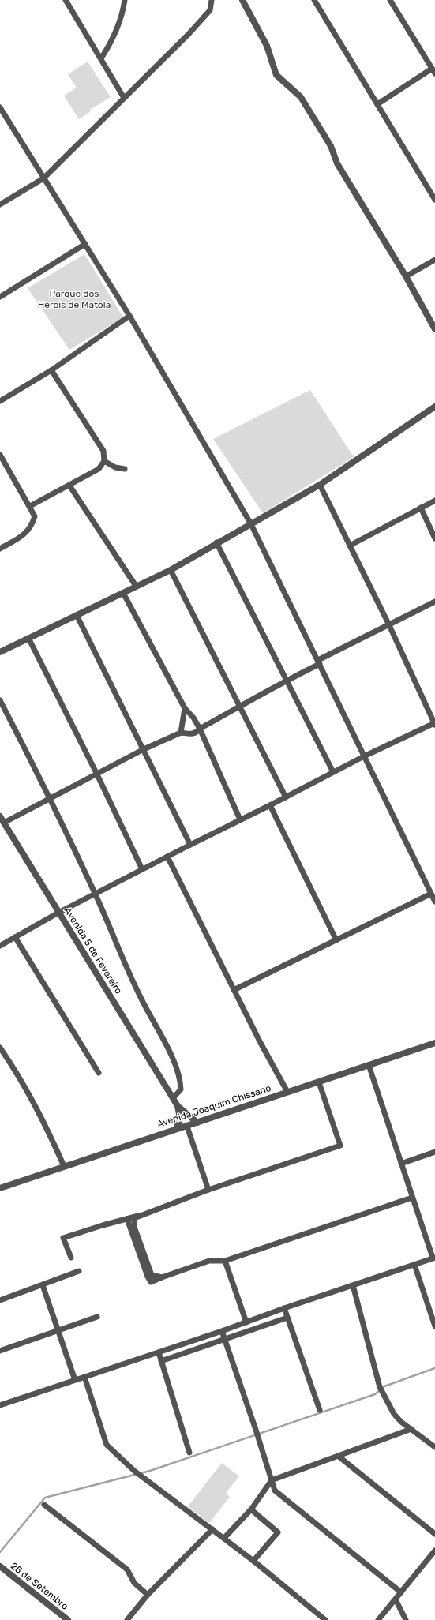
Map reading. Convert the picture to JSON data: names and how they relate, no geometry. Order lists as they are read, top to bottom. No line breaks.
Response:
{"streets":{"street":["Avenida 5 de Fevereiro","Avenida Joaquim Chissano","25 de Setembro"]},"parks":["Parque dos Herois de Matola"]}
